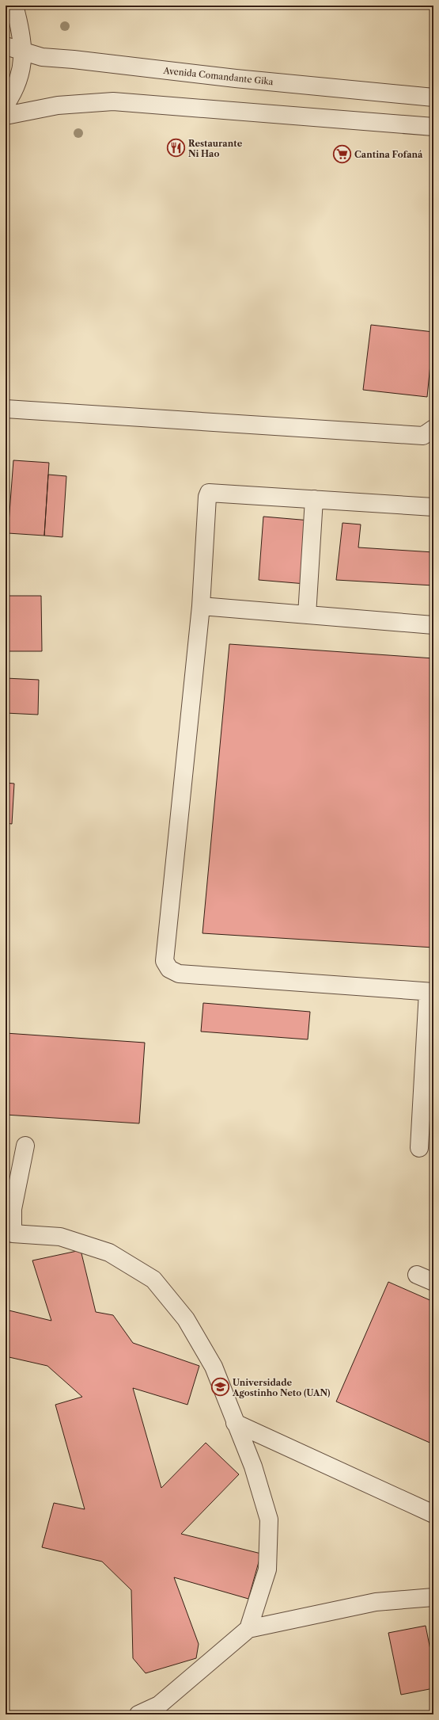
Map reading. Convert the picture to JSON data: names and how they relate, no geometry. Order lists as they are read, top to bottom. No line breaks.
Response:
{"streets":{"street":["Avenida Comandante Gika"]},"places":{"restaurant":["Restaurante Ni Hao"],"supermarket":["Cantina Fofaná"],"school or university":["Universidade Agostinho Neto (UAN)"]}}
